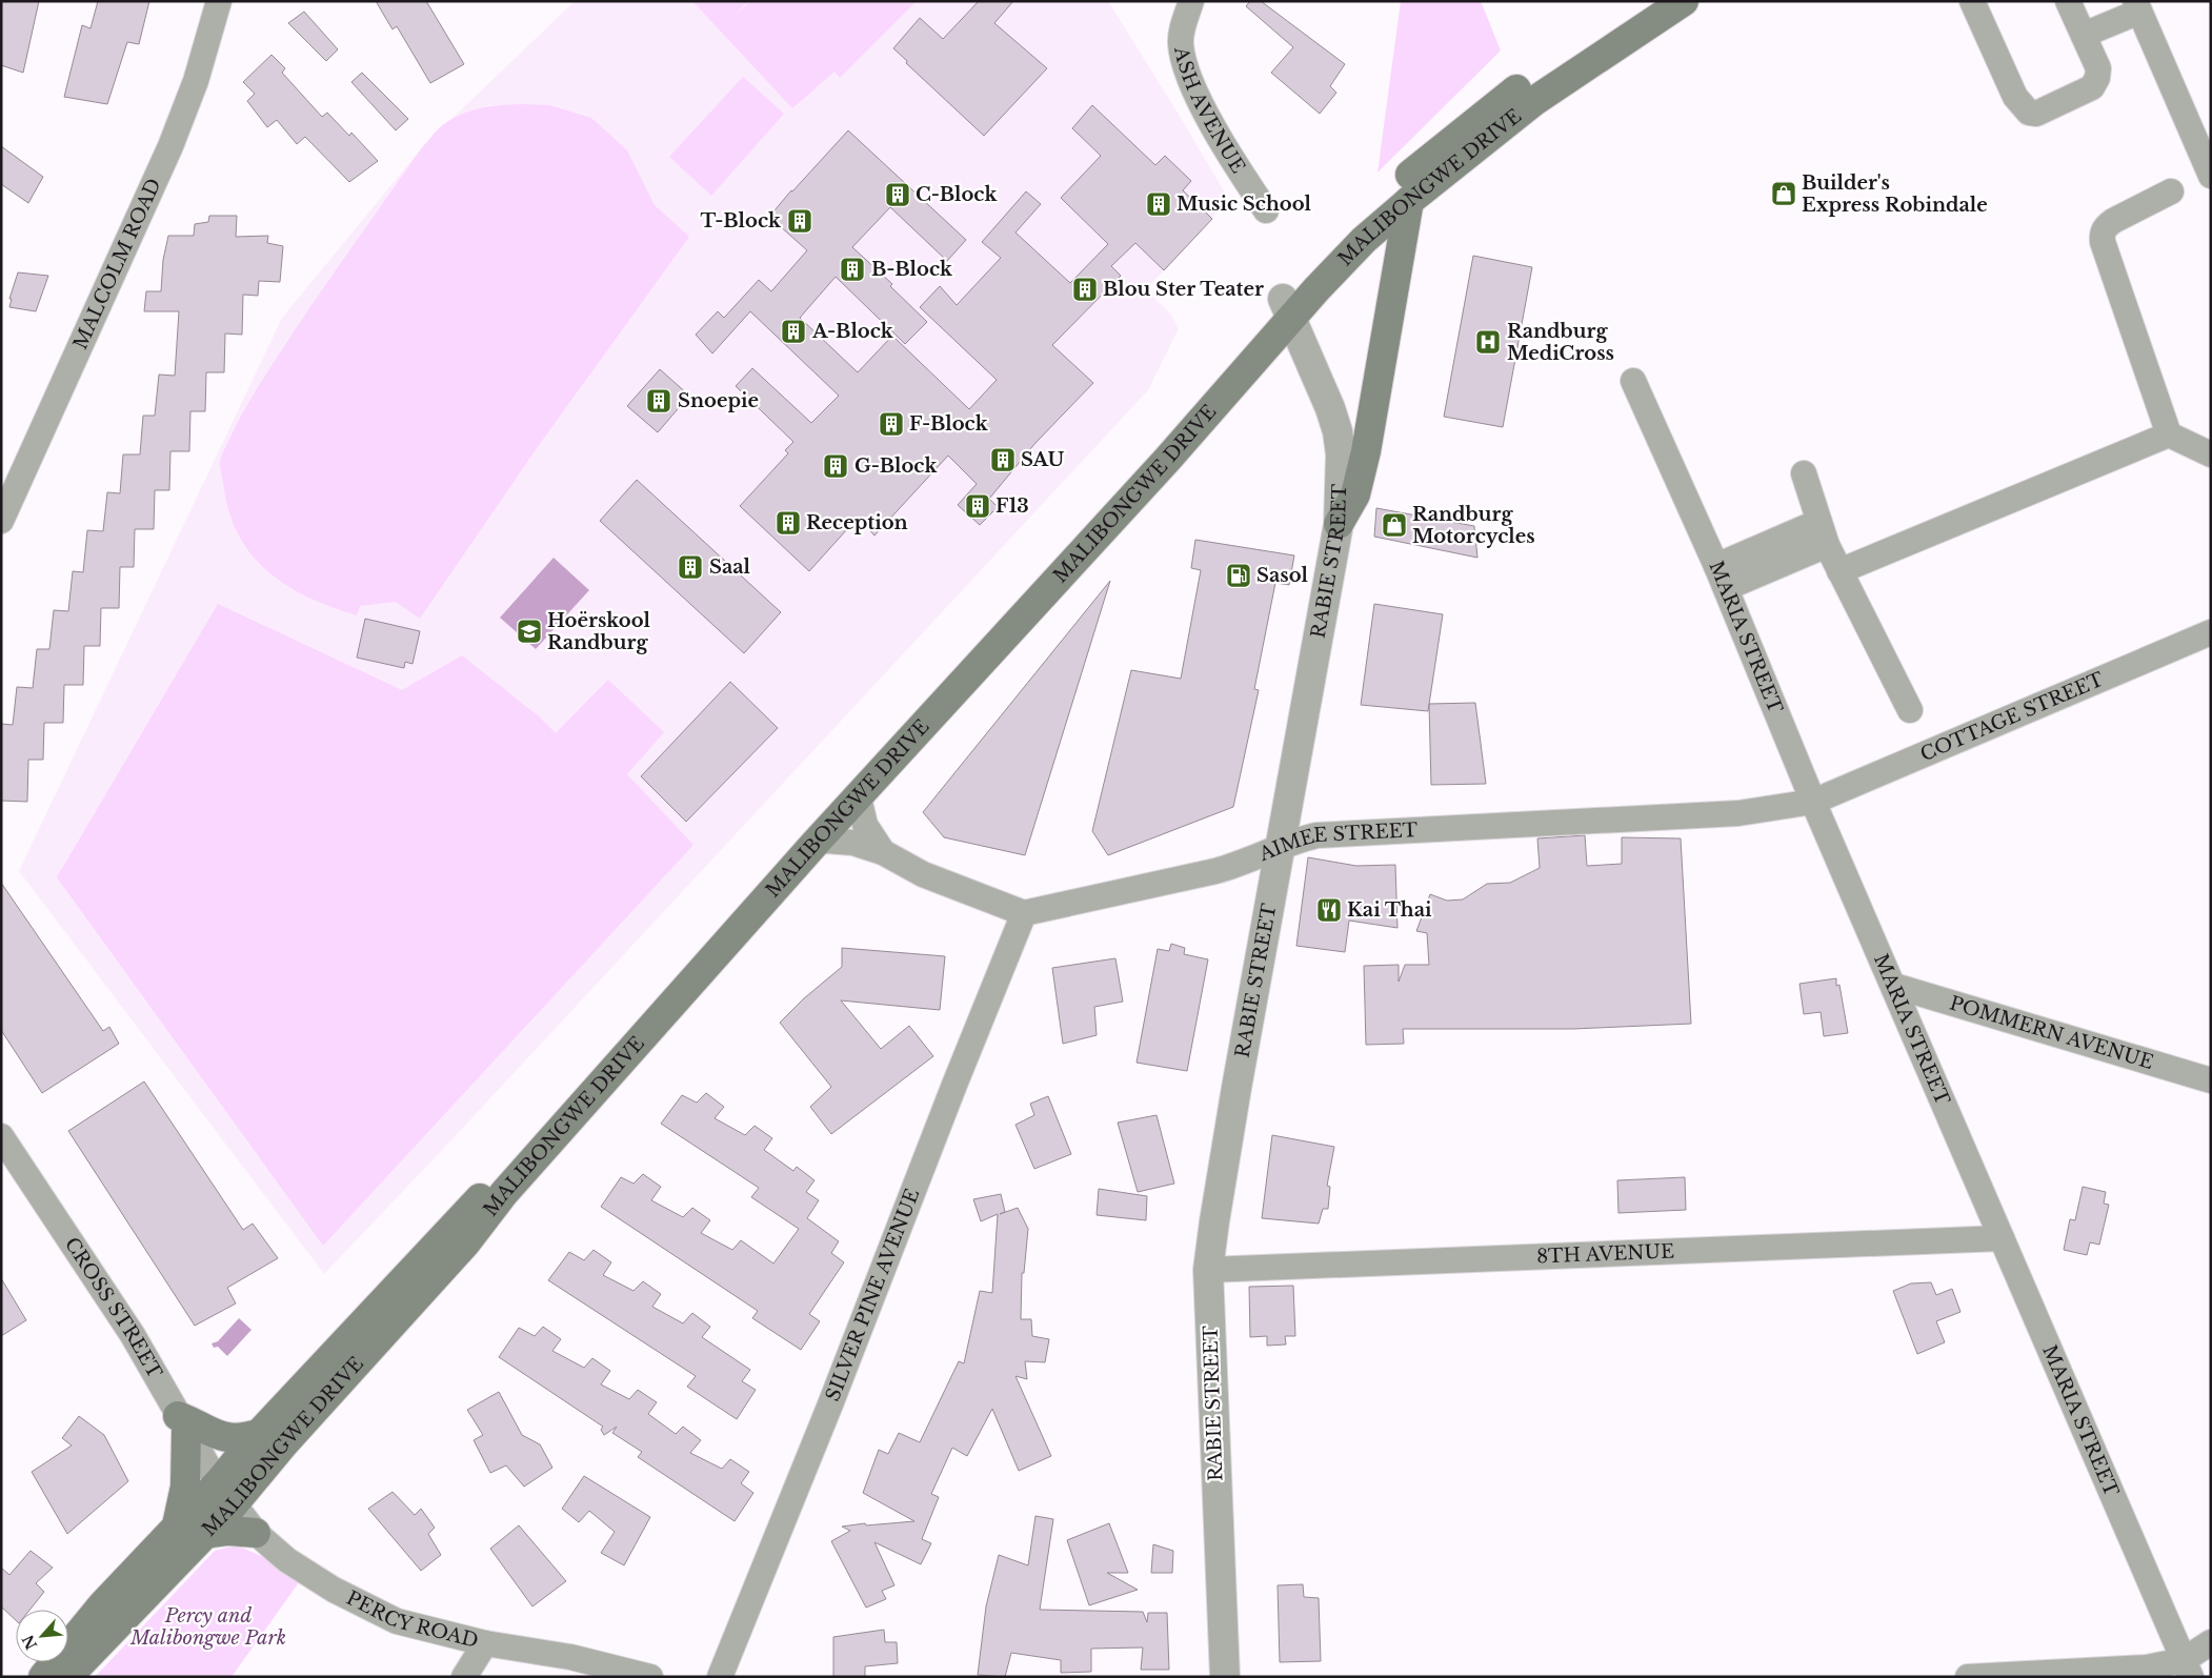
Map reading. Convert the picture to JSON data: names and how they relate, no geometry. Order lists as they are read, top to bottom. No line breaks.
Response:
{"streets":{"main road":["MALIBONGWE DRIVE"],"street":["ASH AVENUE","MALCOLM ROAD","RABIE STREET","MARIA STREET","COTTAGE STREET","AIMEE STREET","POMMERN AVENUE","8TH AVENUE","SILVER PINE AVENUE","CROSS STREET","PERCY ROAD"]},"crossings":[["MALIBONGWE DRIVE","RABIE STREET"],["MALIBONGWE DRIVE","CROSS STREET"],["MALIBONGWE DRIVE","PERCY ROAD"],["RABIE STREET","AIMEE STREET"],["RABIE STREET","8TH AVENUE"],["MARIA STREET","COTTAGE STREET"],["MARIA STREET","AIMEE STREET"],["MARIA STREET","POMMERN AVENUE"],["MARIA STREET","8TH AVENUE"],["COTTAGE STREET","AIMEE STREET"],["AIMEE STREET","SILVER PINE AVENUE"],["CROSS STREET","PERCY ROAD"]],"parks":["Percy and Malibongwe Park"],"places":{"shop":["Builder's Express Robindale","Randburg Motorcycles"],"building":["C-Block","Music School","T-Block","B-Block","Blou Ster Teater","A-Block","Snoepie","F-Block","SAU","G-Block","F13","Reception","Saal"],"hospital":["Randburg MediCross"],"fuel station":["Sasol"],"school or university":["Hoërskool Randburg"],"restaurant":["Kai Thai"]},"north":"bottom left"}
